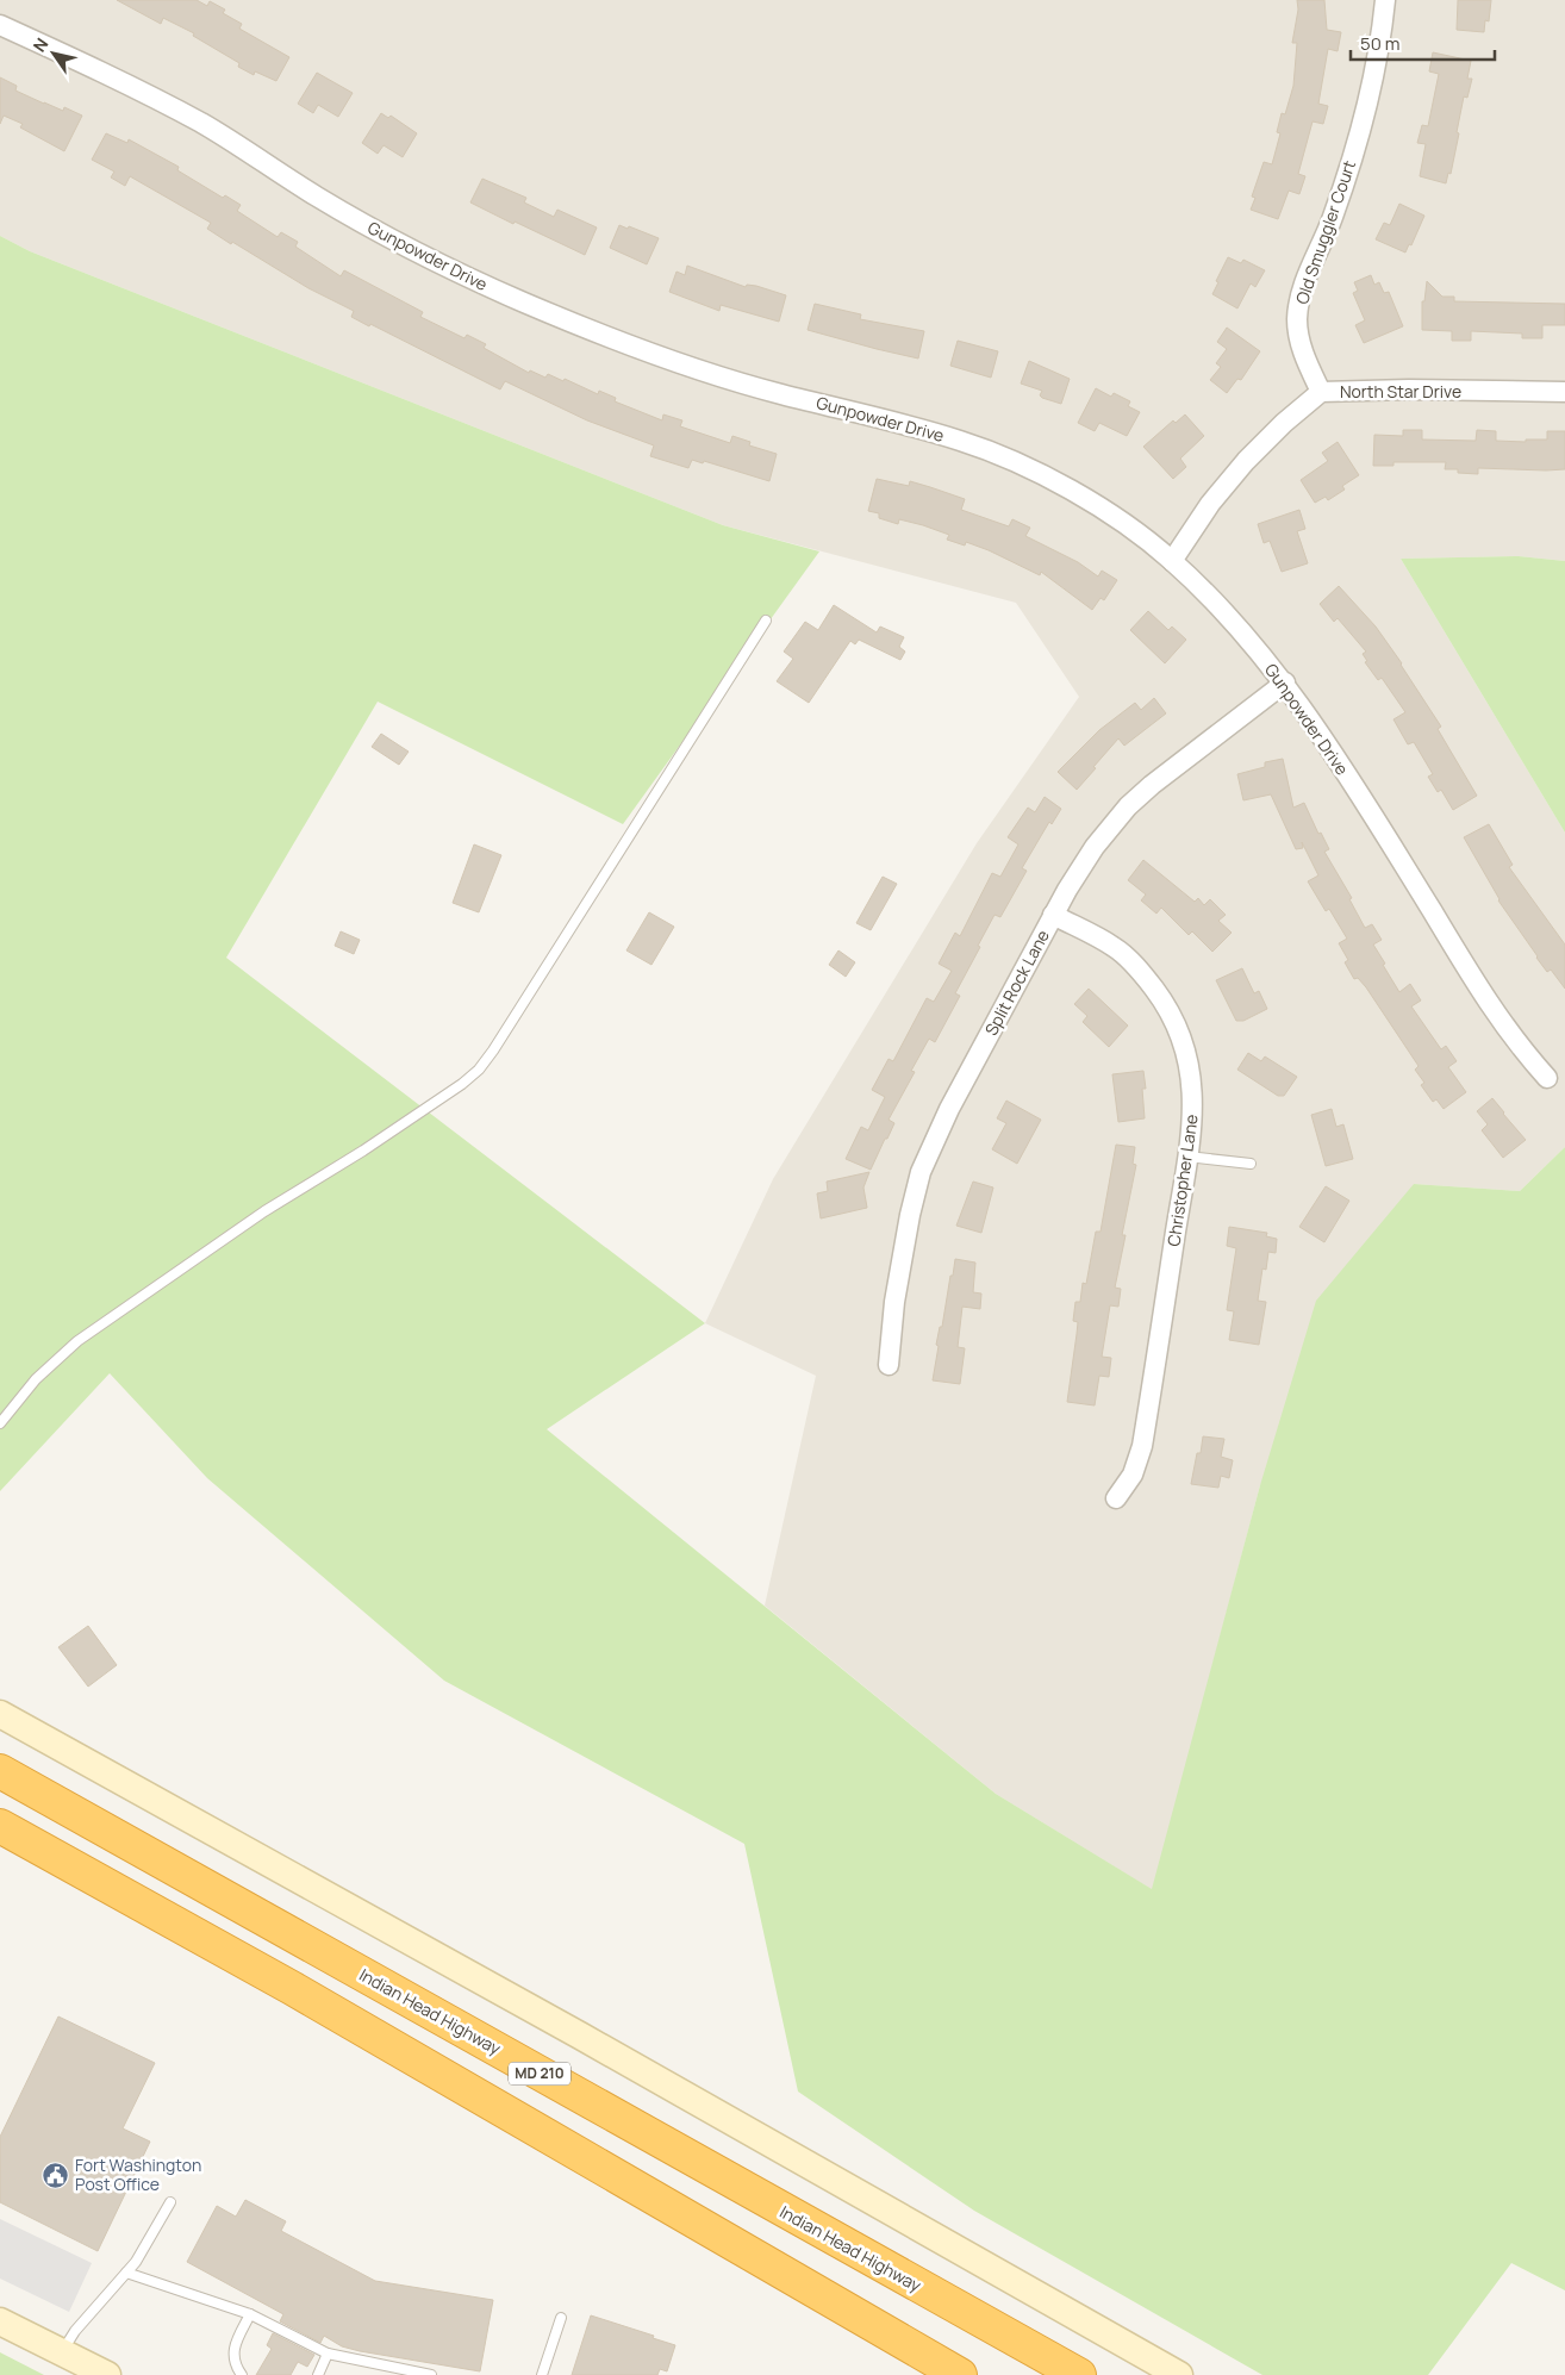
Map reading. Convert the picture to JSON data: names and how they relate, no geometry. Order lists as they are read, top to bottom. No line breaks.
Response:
{"streets":{"highway":["Indian Head Highway","MD 210"],"street":["Old Smuggler Court","Gunpowder Drive","North Star Drive","Split Rock Lane","Christopher Lane"]},"crossings":[["Old Smuggler Court","North Star Drive"],["Gunpowder Drive","North Star Drive"],["Gunpowder Drive","Split Rock Lane"],["Split Rock Lane","Christopher Lane"]],"places":{"public building":["Fort Washington Post Office"]},"scale_bar":"50 m","north":"top left"}
